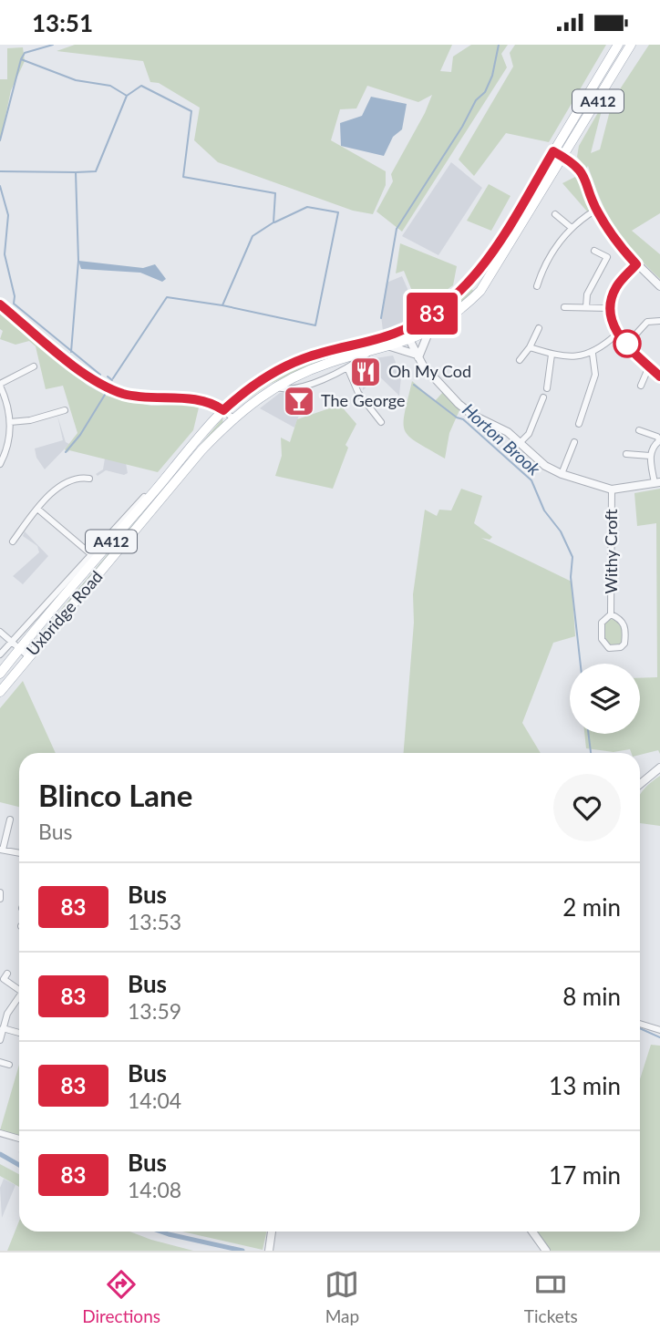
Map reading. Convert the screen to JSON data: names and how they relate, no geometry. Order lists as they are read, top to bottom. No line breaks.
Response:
{"streets":{"main road":["A412","Uxbridge Road"],"street":["Withy Croft"]},"water":["Horton Brook"],"places":{"restaurant":["Oh My Cod"],"bar":["The George"]},"lines":["bus line 83"],"page":{"status":"13:51","on_map":"83","heading":["Blinco Lane","Bus"],"list":[{"mark":"83","name":"Bus","note":"13:53","value":"2 min"},{"mark":"83","name":"Bus","note":"13:59","value":"8 min"},{"mark":"83","name":"Bus","note":"14:04","value":"13 min"},{"mark":"83","name":"Bus","note":"14:08","value":"17 min"}],"tabs":["Directions","Map","Tickets"]}}
